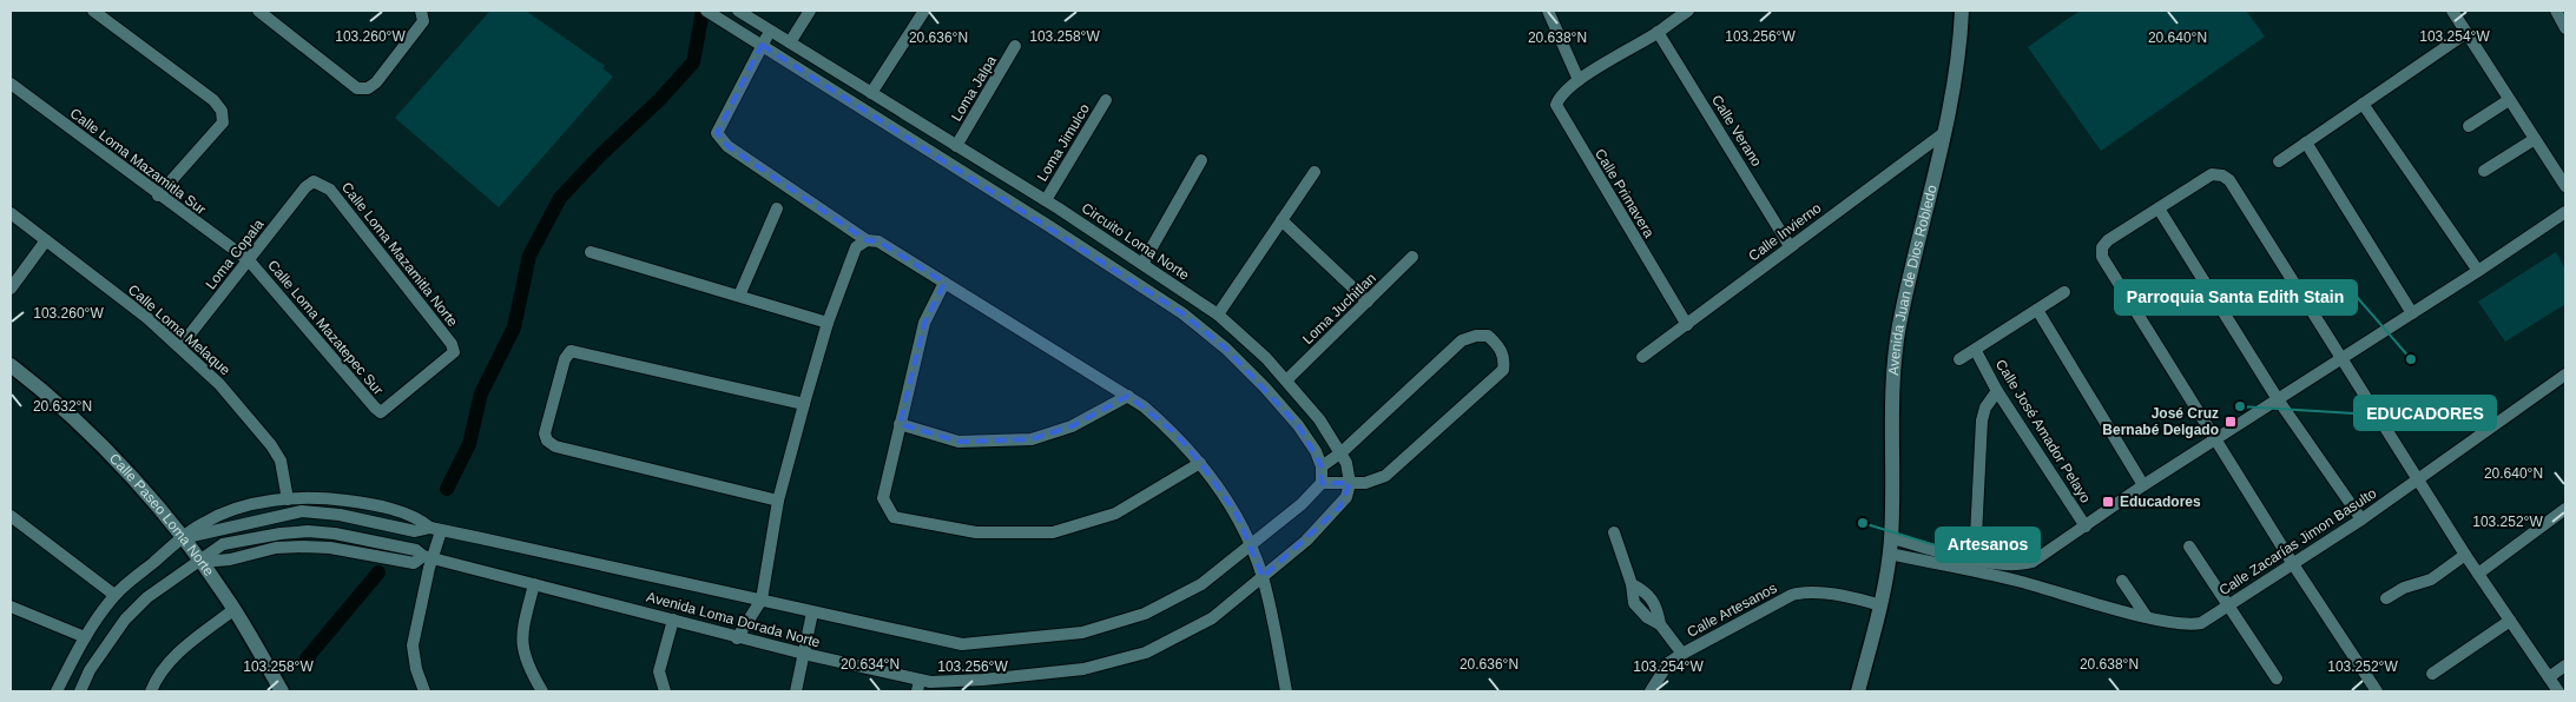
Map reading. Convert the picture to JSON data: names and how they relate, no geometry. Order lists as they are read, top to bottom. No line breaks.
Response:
{"streets":{"street":["Loma Jalpa","Calle Verano","Loma Jimulco","Calle Loma Mazamitla Sur","Calle Primavera","Calle Invierno","Circuito Loma Norte","Loma Copala","Calle Loma Mazamitla Norte","Avenida Juan de Dios Robledo","Loma Juchitlan","Calle Loma Mazatepec Sur","Calle Loma Melaque","Calle José Amador Pelayo","Calle Paseo Loma Norte","Calle Zacarías Jimon Basulto","Calle Artesanos","Avenida Loma Dorada Norte"]},"crossings":[["Loma Jalpa","Circuito Loma Norte"],["Calle Verano","Calle Primavera"],["Calle Verano","Calle Invierno"],["Loma Jimulco","Circuito Loma Norte"],["Calle Loma Mazamitla Sur","Loma Copala"],["Calle Loma Mazamitla Sur","Calle Loma Mazatepec Sur"],["Calle Primavera","Calle Invierno"],["Calle Invierno","Avenida Juan de Dios Robledo"],["Circuito Loma Norte","Loma Juchitlan"],["Loma Copala","Calle Loma Mazamitla Norte"],["Loma Copala","Calle Loma Mazatepec Sur"],["Loma Copala","Calle Loma Melaque"],["Calle Loma Mazamitla Norte","Calle Loma Mazatepec Sur"],["Avenida Juan de Dios Robledo","Calle Zacarías Jimon Basulto"],["Avenida Juan de Dios Robledo","Calle Artesanos"],["Calle Loma Melaque","Avenida Loma Dorada Norte"],["Calle Paseo Loma Norte","Avenida Loma Dorada Norte"]],"places":{"other":["Parroquia Santa Edith Stain","EDUCADORES","Artesanos"],"transit":["José Cruz Bernabé Delgado","Educadores"]},"coordinates":["103.260°W","103.258°W","103.256°W","103.254°W","20.636°N","20.638°N","20.640°N","20.632°N","103.252°W","20.634°N"]}
